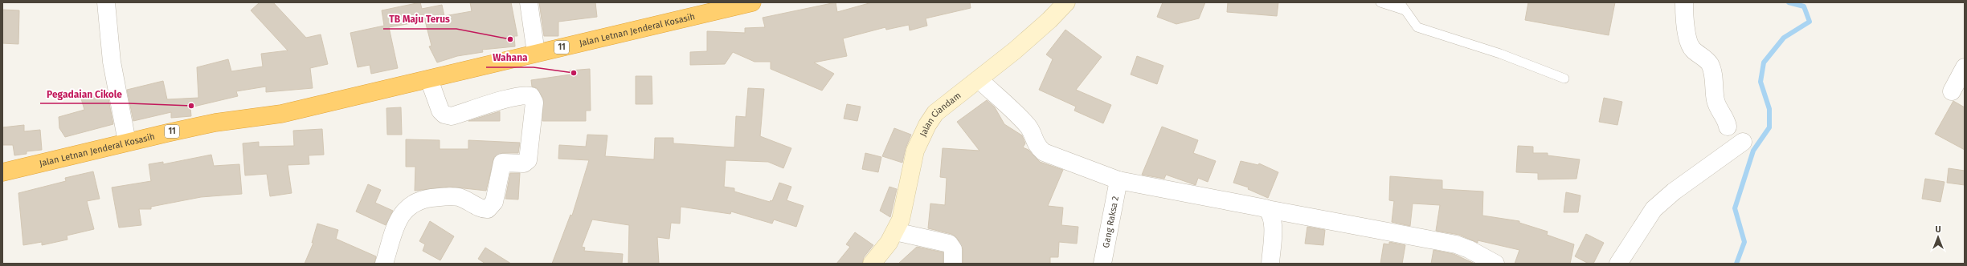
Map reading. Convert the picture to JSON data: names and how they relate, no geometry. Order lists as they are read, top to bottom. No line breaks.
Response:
{"streets":{"highway":["Jalan Letnan Jenderal Kosasih","11"],"street":["Jalan Ciandam","Gang Raksa 2"]},"places":["TB Maju Terus","Wahana","Pegadaian Cikole"],"north":"top"}
